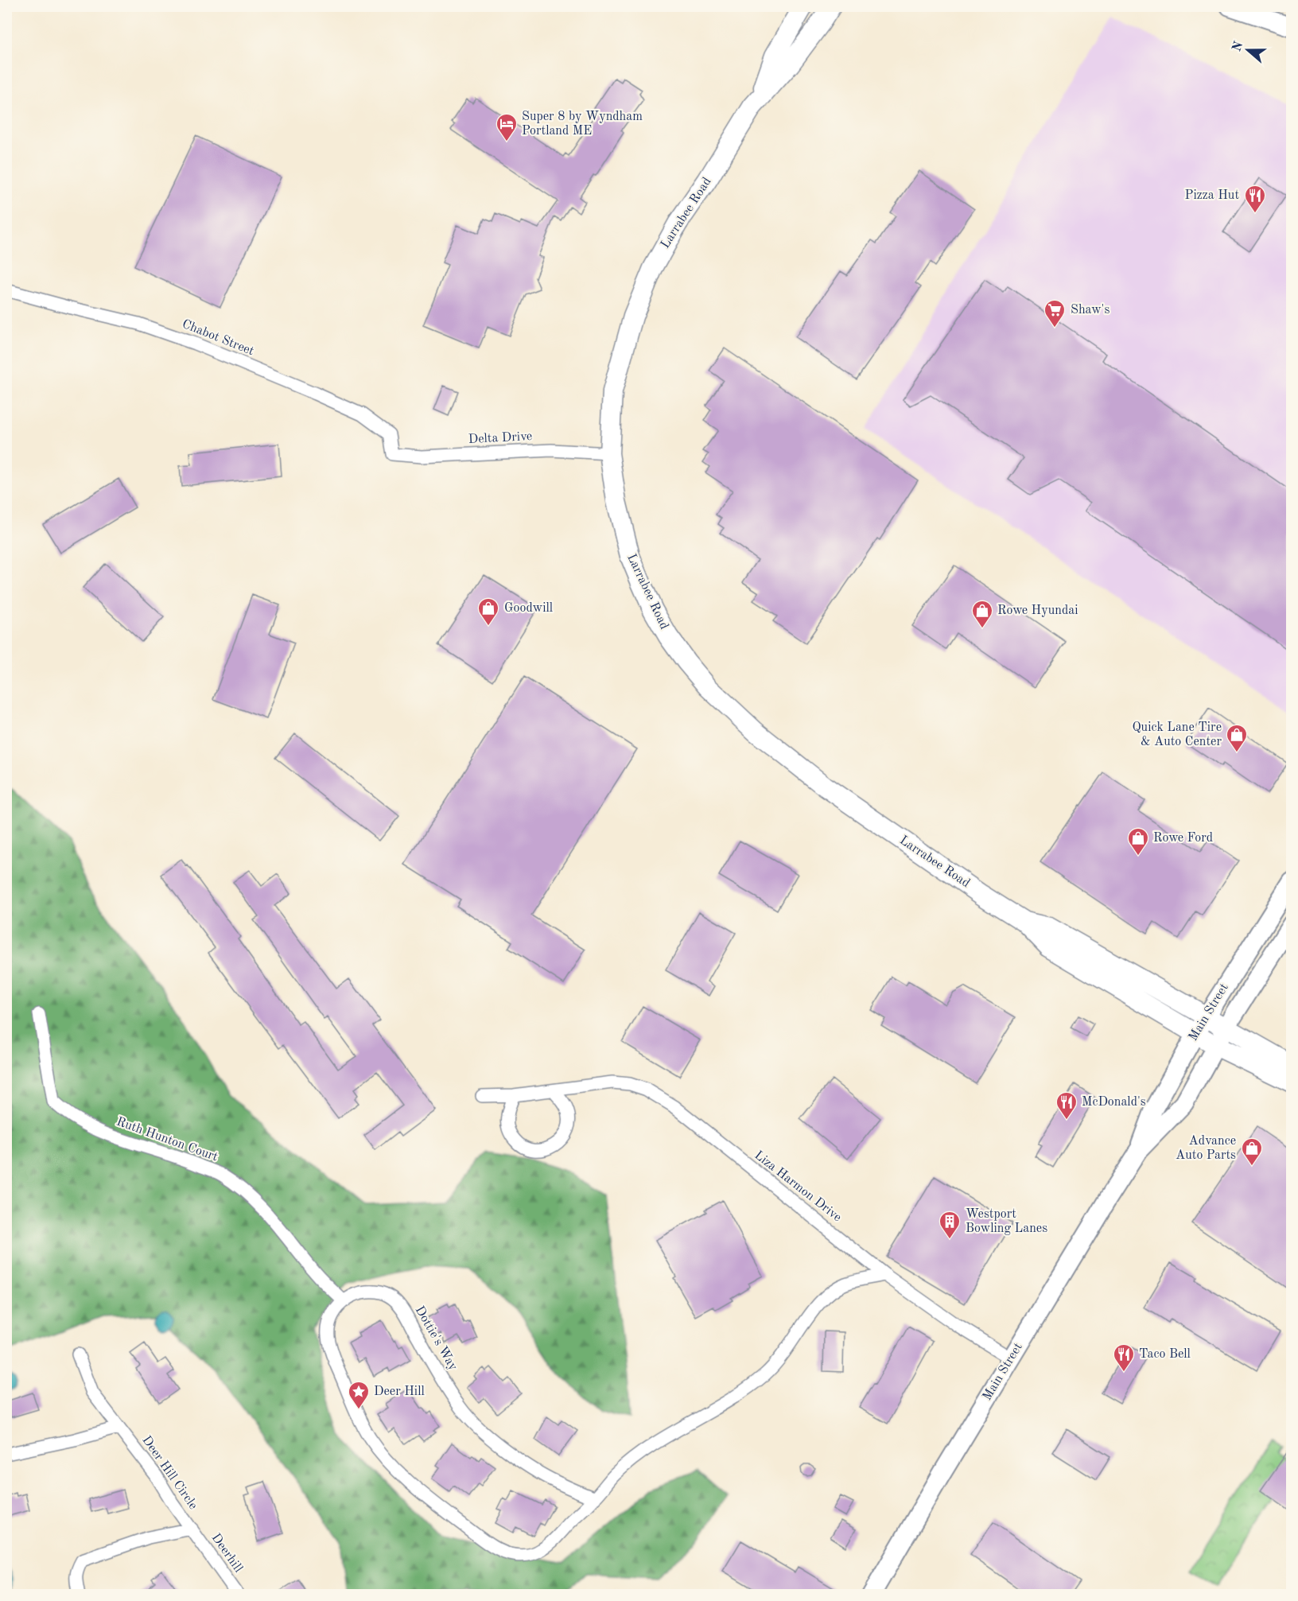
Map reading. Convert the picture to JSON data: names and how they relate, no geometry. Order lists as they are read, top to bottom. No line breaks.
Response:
{"streets":{"main road":["Larrabee Road","Main Street"],"street":["Chabot Street","Delta Drive","Ruth Hunton Court","Liza Harmon Drive","Dottie's Way","Deer Hill Circle","Deerhill"]},"crossings":[["Larrabee Road","Delta Drive"],["Larrabee Road","Main Street"],["Chabot Street","Delta Drive"],["Main Street","Liza Harmon Drive"],["Ruth Hunton Court","Dottie's Way"],["Deer Hill Circle","Deerhill"]],"places":{"hotel":["Super 8 by Wyndham Portland ME"],"restaurant":["Pizza Hut","McDonald's","Taco Bell"],"supermarket":["Shaw's"],"shop":["Goodwill","Rowe Hyundai","Quick Lane Tire & Auto Center","Rowe Ford","Advance Auto Parts"],"building":["Westport Bowling Lanes"],"place":["Deer Hill"]},"north":"left"}
